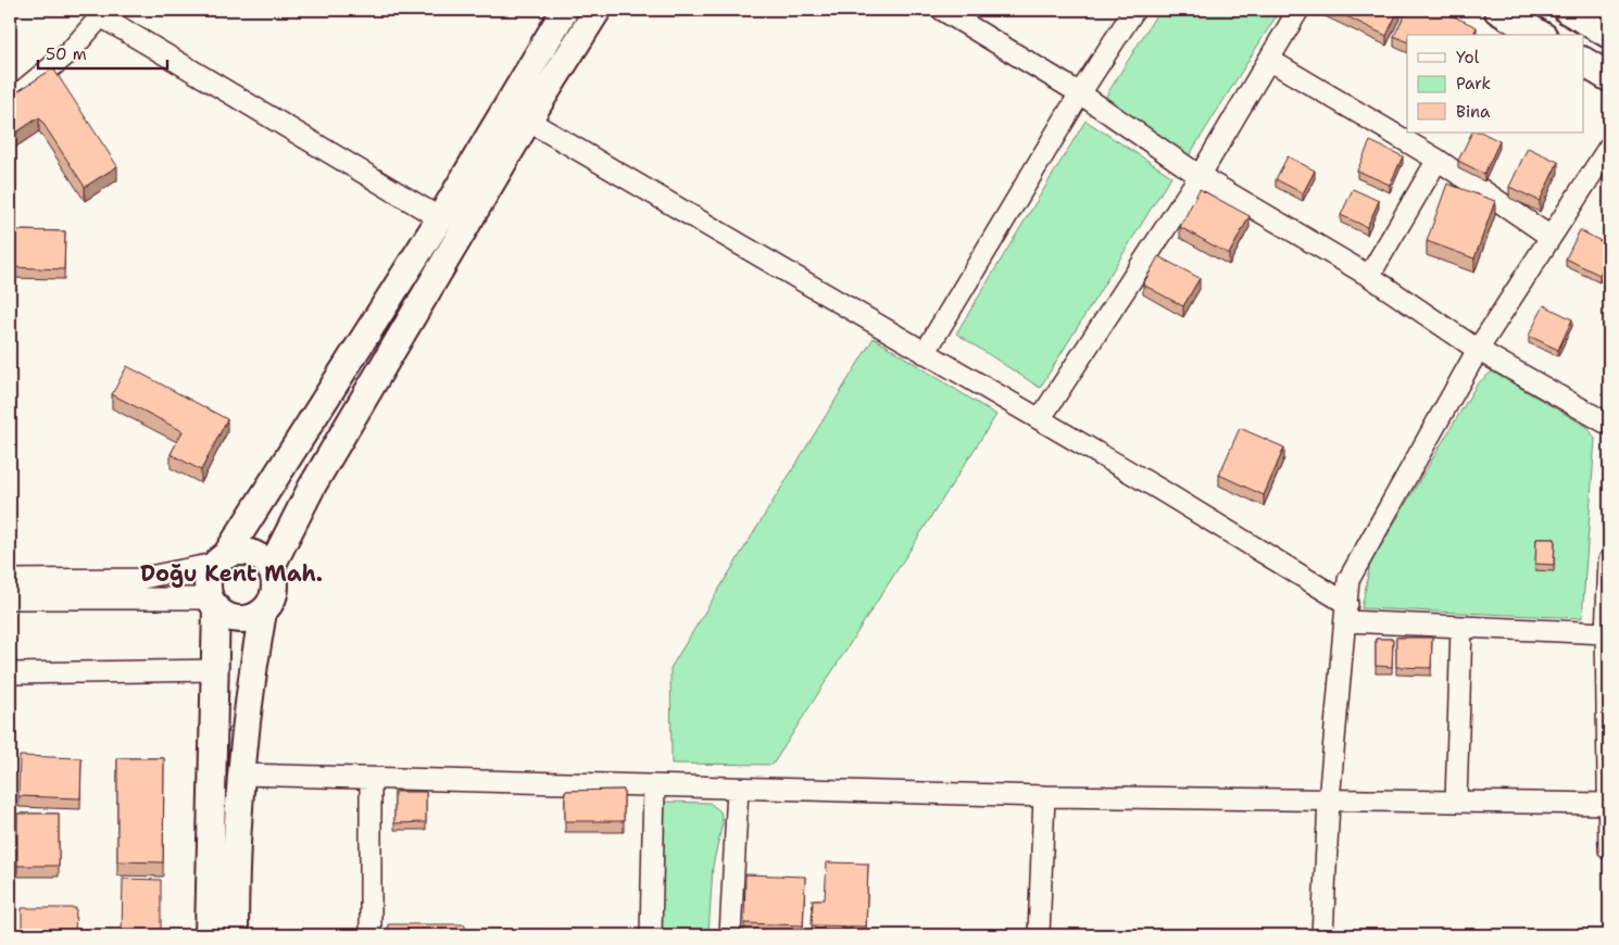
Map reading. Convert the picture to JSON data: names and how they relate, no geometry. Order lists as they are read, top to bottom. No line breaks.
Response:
{"districts":["Doğu Kent Mah."],"legend":["Yol","Park","Bina"],"scale_bar":"50 m"}
